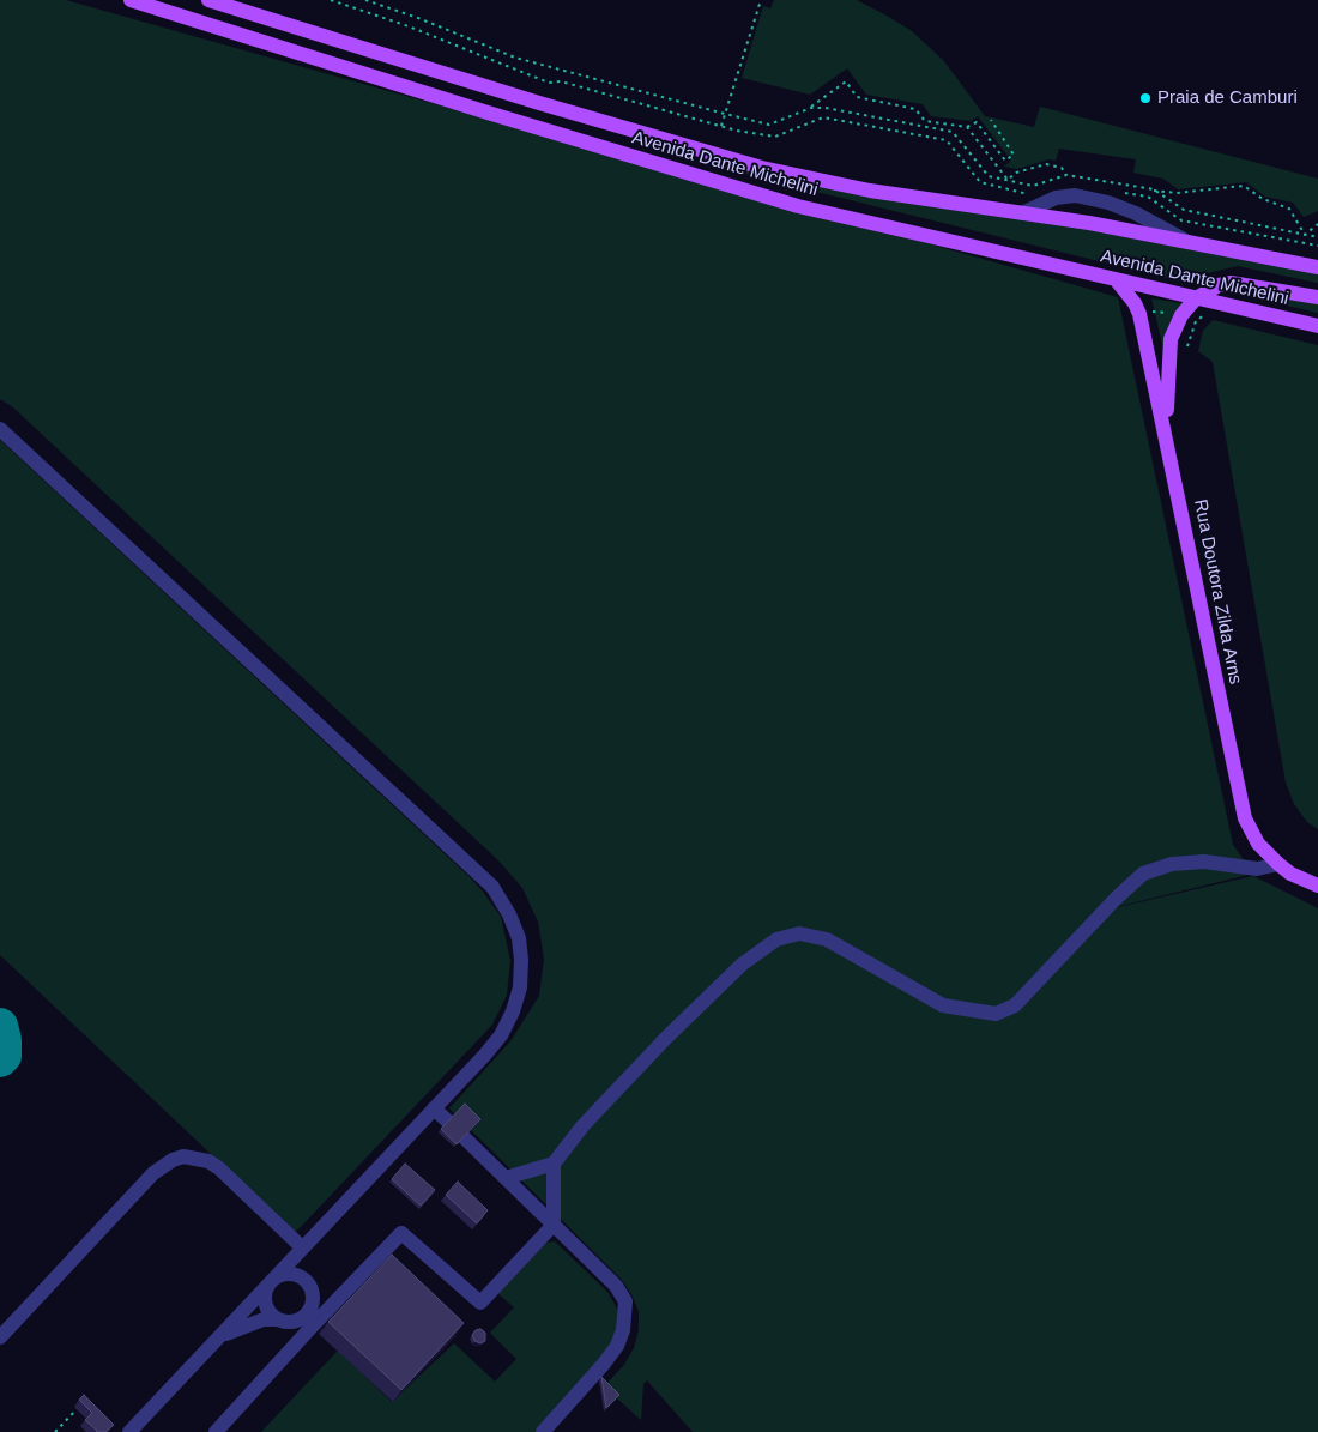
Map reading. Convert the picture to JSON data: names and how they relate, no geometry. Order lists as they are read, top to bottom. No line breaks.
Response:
{"streets":{"main road":["Avenida Dante Michelini","Rua Doutora Zilda Arns"]},"crossings":[["Avenida Dante Michelini","Rua Doutora Zilda Arns"]],"places":["Praia de Camburi"]}
